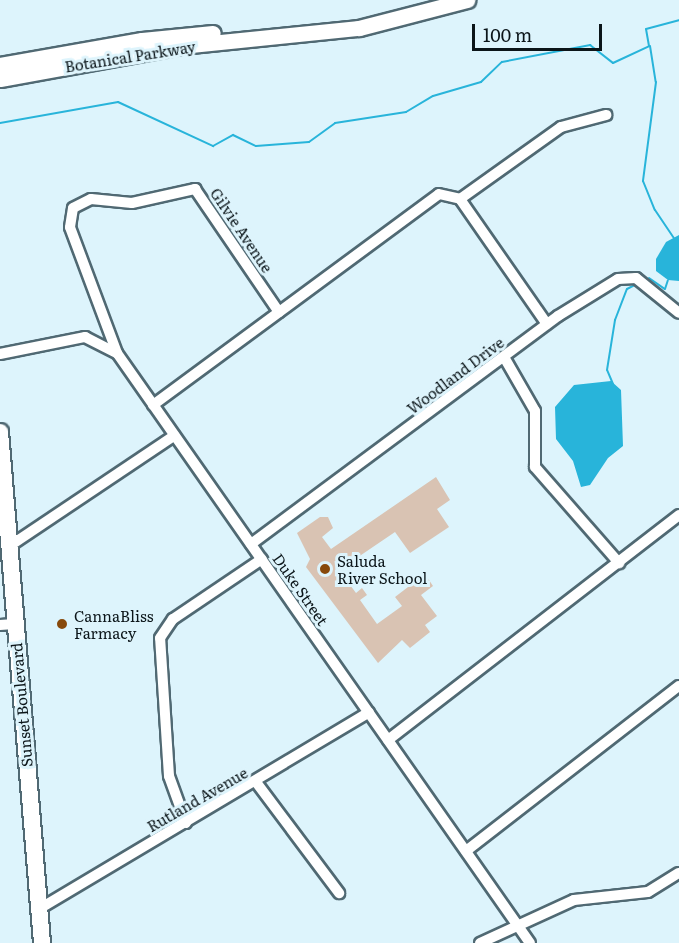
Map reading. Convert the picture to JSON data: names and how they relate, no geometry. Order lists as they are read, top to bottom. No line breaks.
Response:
{"streets":{"main road":["Sunset Boulevard"],"street":["Botanical Parkway","Gilvie Avenue","Woodland Drive","Duke Street","Rutland Avenue"]},"crossings":[["Gilvie Avenue","Duke Street"],["Woodland Drive","Duke Street"],["Duke Street","Rutland Avenue"],["Sunset Boulevard","Rutland Avenue"]],"places":["Saluda River School","CannaBliss Farmacy"],"scale_bar":"100 m"}
